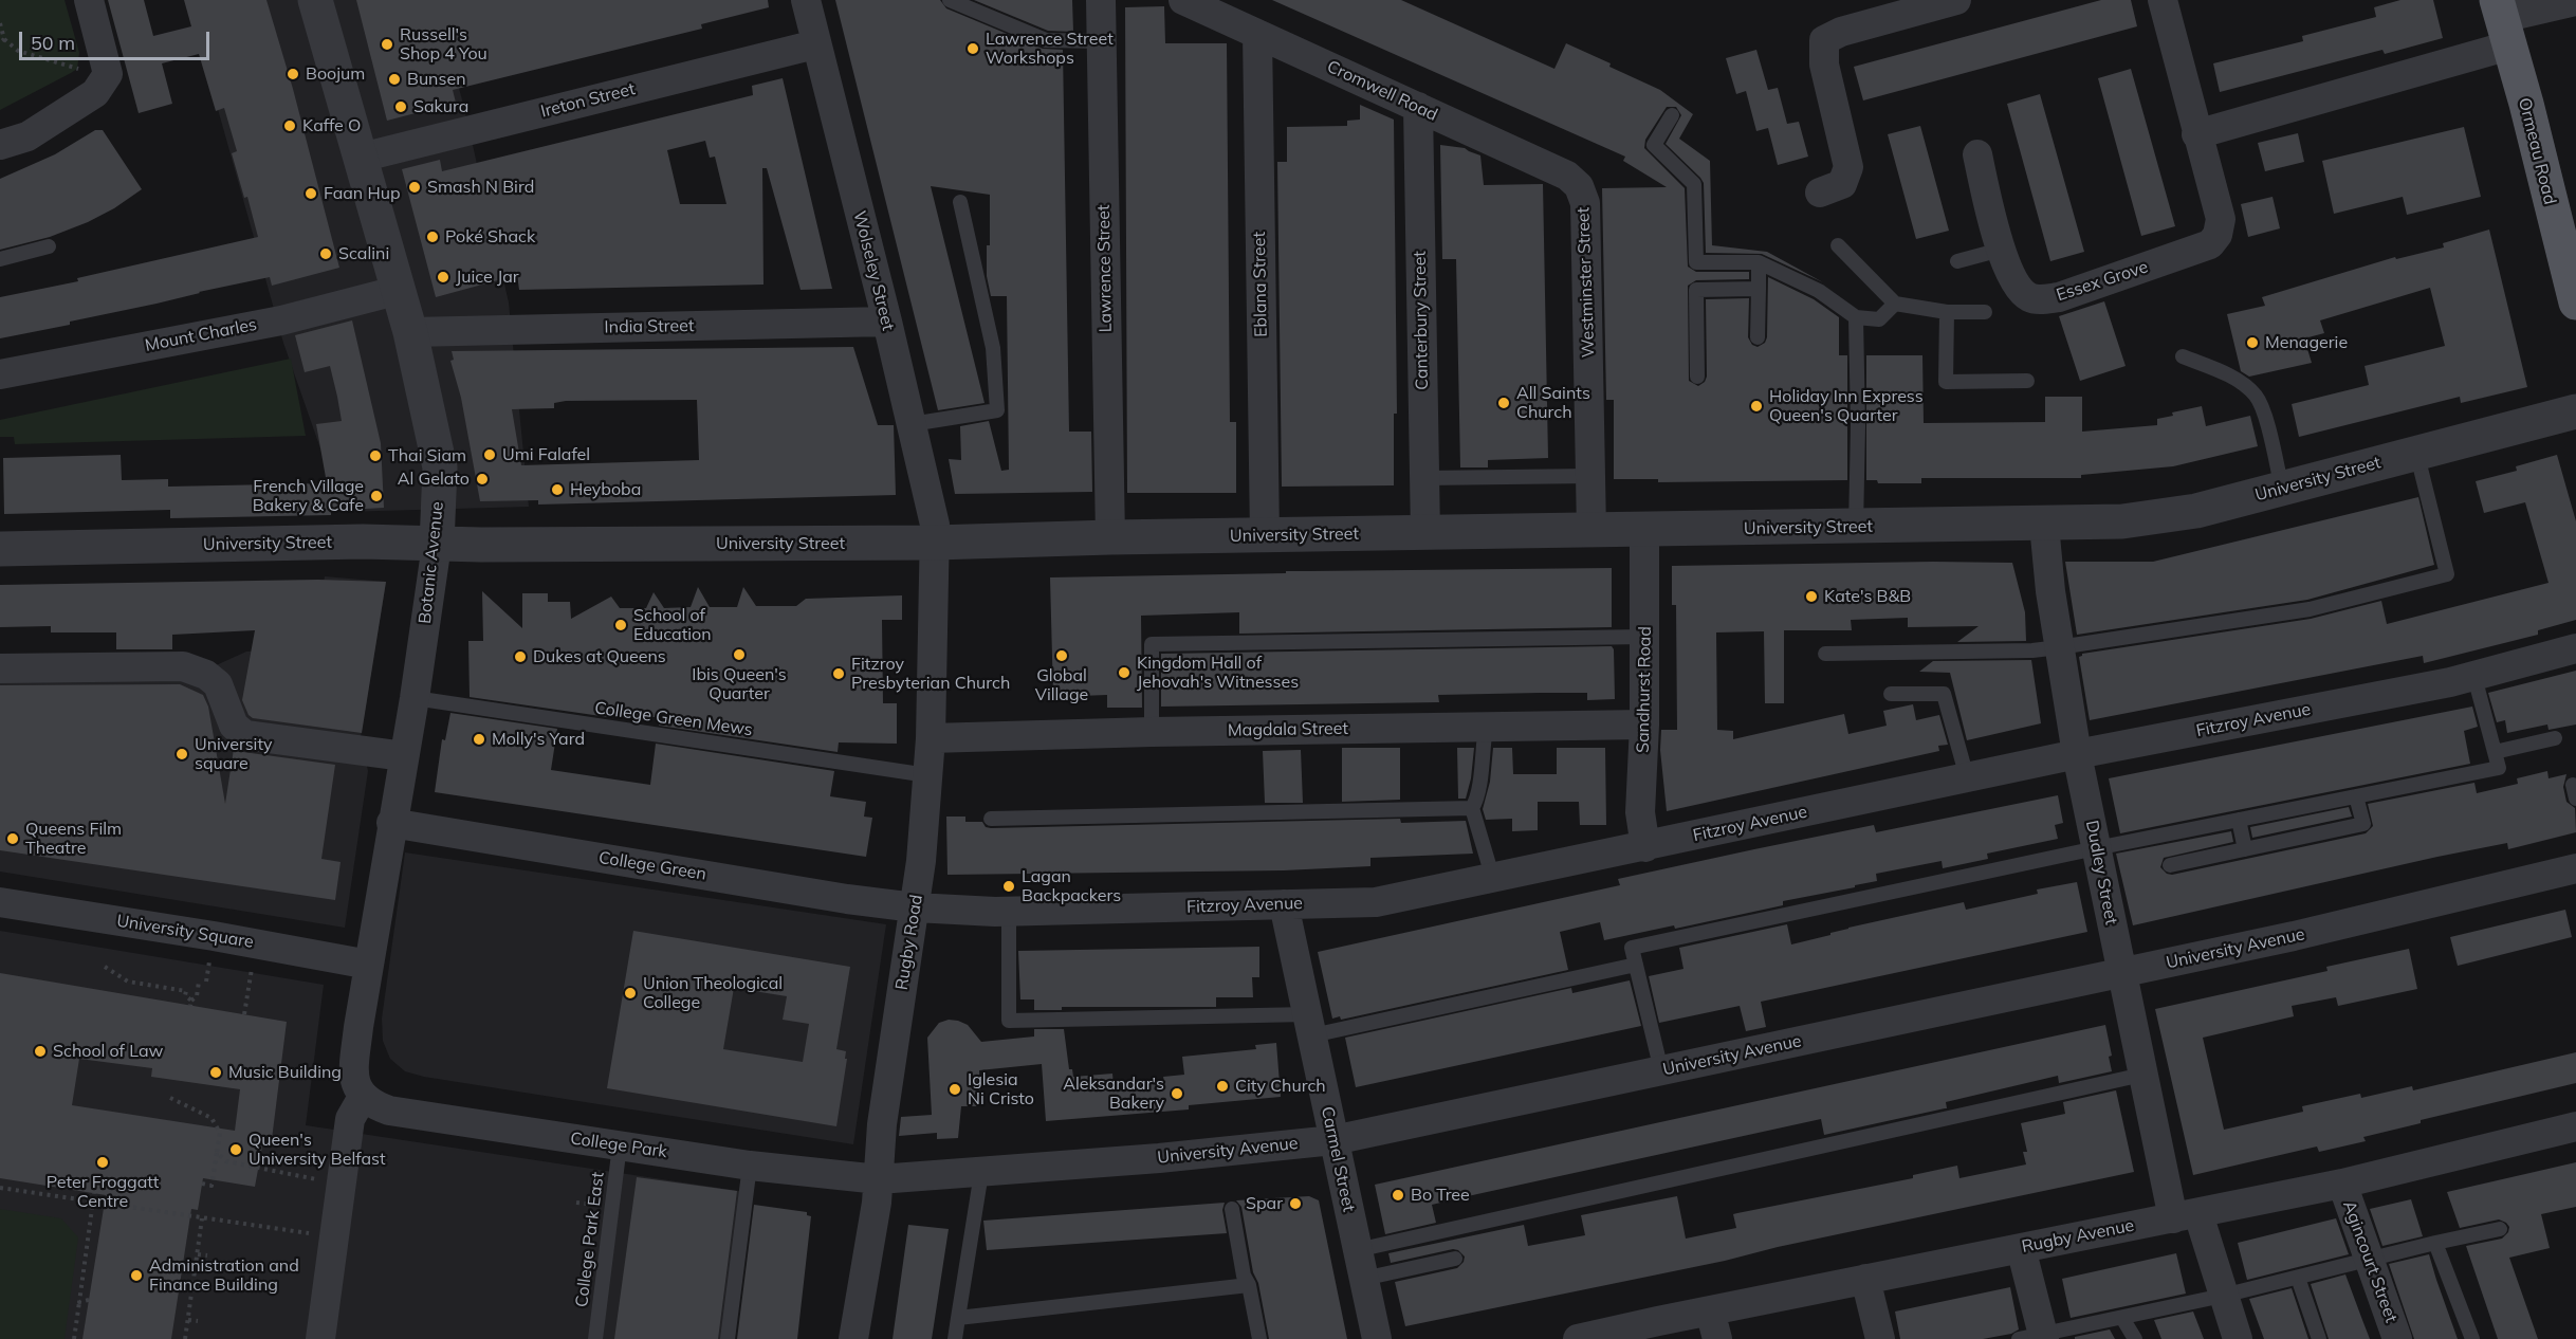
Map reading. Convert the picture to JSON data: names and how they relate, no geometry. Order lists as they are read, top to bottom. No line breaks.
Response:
{"streets":{"main road":["Ormeau Road"],"street":["Cromwell Road","Ireton Street","Lawrence Street","Wolseley Street","Essex Grove","Westminster Street","Eblana Street","Canterbury Street","India Street","Mount Charles","University Street","Botanic Avenue","Sandhurst Road","Fitzroy Avenue","Magdala Street","College Green","Dudley Street","University Square","Rugby Road","University Avenue","College Park","Carmel Street","Rugby Avenue","Agincourt Street"],"lane":["College Green Mews","College Park East"]},"crossings":[["Cromwell Road","Westminster Street"],["Cromwell Road","Eblana Street"],["Cromwell Road","Canterbury Street"],["Ireton Street","Wolseley Street"],["Ireton Street","Botanic Avenue"],["Lawrence Street","University Street"],["Wolseley Street","India Street"],["Wolseley Street","University Street"],["Wolseley Street","Rugby Road"],["Westminster Street","University Street"],["Eblana Street","University Street"],["Canterbury Street","University Street"],["India Street","Botanic Avenue"],["Mount Charles","Botanic Avenue"],["University Street","Botanic Avenue"],["University Street","Sandhurst Road"],["University Street","Dudley Street"],["University Street","Rugby Road"],["Botanic Avenue","College Green Mews"],["Botanic Avenue","College Green"],["Botanic Avenue","University Square"],["Botanic Avenue","College Park"],["Sandhurst Road","Fitzroy Avenue"],["Sandhurst Road","Magdala Street"],["College Green Mews","Rugby Road"],["Fitzroy Avenue","College Green"],["Fitzroy Avenue","Dudley Street"],["Fitzroy Avenue","Rugby Road"],["Fitzroy Avenue","Carmel Street"],["Magdala Street","Rugby Road"],["College Green","Rugby Road"],["Dudley Street","University Avenue"],["Dudley Street","Rugby Avenue"],["Rugby Road","University Avenue"],["Rugby Road","College Park"],["University Avenue","College Park"],["University Avenue","Carmel Street"],["College Park","College Park East"],["Rugby Avenue","Agincourt Street"]],"places":["Russell's Shop 4 You","Lawrence Street Workshops","Boojum","Bunsen","Sakura","Kaffe O","Smash N Bird","Faan Hup","Poké Shack","Scalini","Juice Jar","Menagerie","All Saints Church","Holiday Inn Express Queen's Quarter","Umi Falafel","Thai Siam","Al Gelato","Heyboba","French Village Bakery & Cafe","Kate's B&B","School of Education","Ibis Queen's Quarter","Global Village","Dukes at Queens","Kingdom Hall of Jehovah's Witnesses","Fitzroy Presbyterian Church","Molly's Yard","University square","Queens Film Theatre","Lagan Backpackers","Union Theological College","School of Law","Music Building","City Church","Iglesia Ni Cristo","Aleksandar's Bakery","Queen's University Belfast","Peter Froggatt Centre","Bo Tree","Spar","Administration and Finance Building"],"scale_bar":"50 m"}
